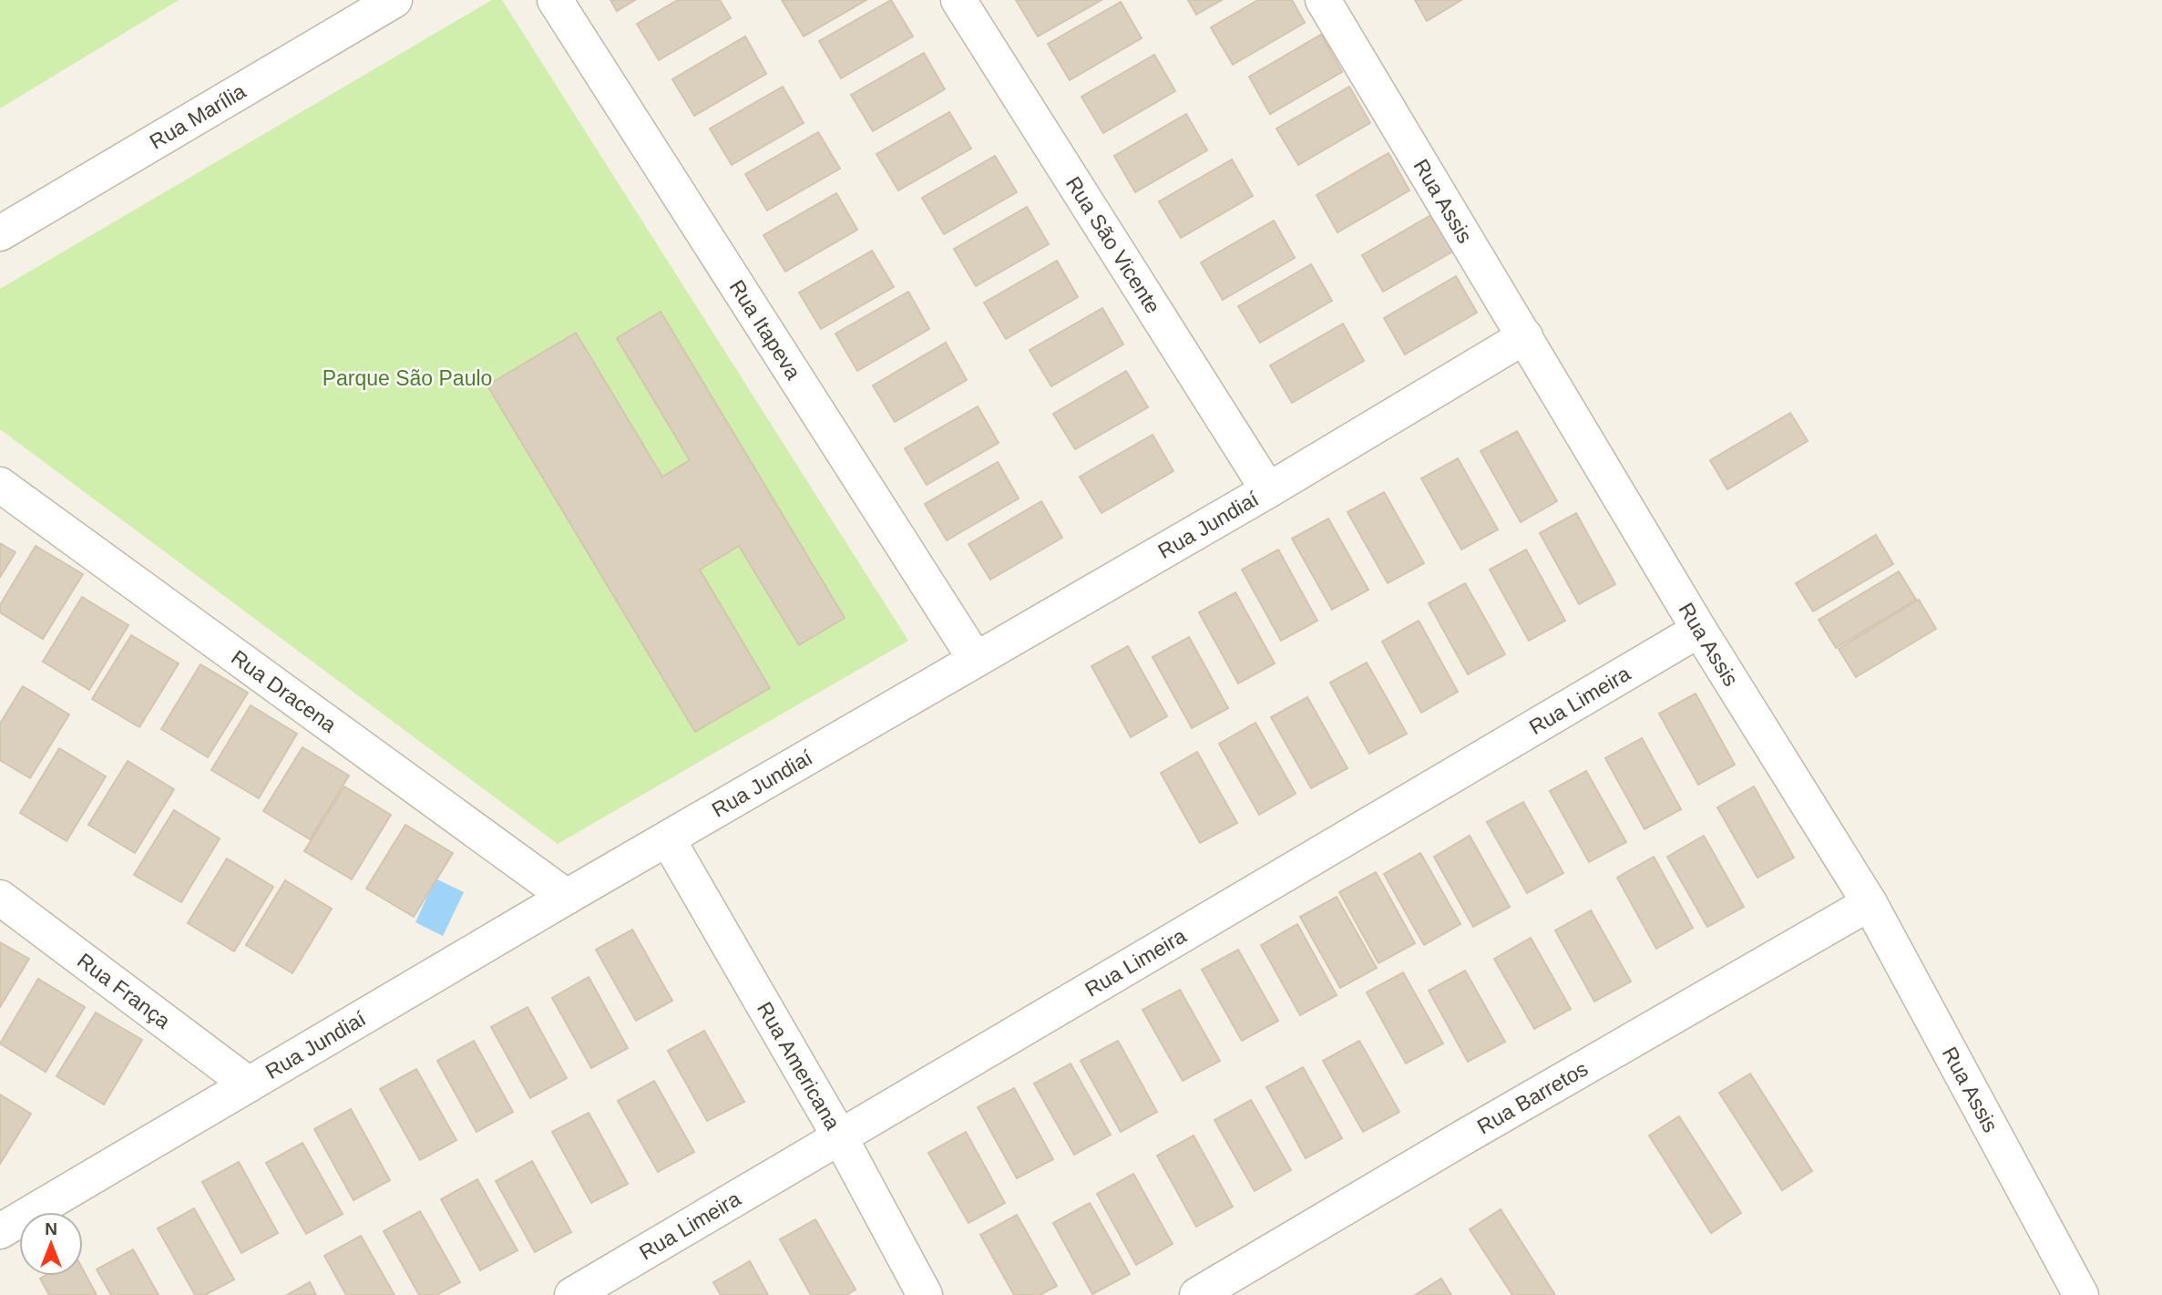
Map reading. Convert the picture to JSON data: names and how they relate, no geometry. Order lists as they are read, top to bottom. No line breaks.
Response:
{"streets":{"street":["Rua Marília","Rua Assis","Rua São Vicente","Rua Itapeva","Rua Jundiaí","Rua Dracena","Rua Limeira","Rua França","Rua Americana","Rua Barretos"]},"crossings":[["Rua Assis","Rua Jundiaí"],["Rua Assis","Rua Limeira"],["Rua Assis","Rua Barretos"],["Rua São Vicente","Rua Jundiaí"],["Rua Itapeva","Rua Jundiaí"],["Rua Jundiaí","Rua Dracena"],["Rua Jundiaí","Rua França"],["Rua Jundiaí","Rua Americana"],["Rua Limeira","Rua Americana"]],"parks":["Parque São Paulo"],"north":"top"}
